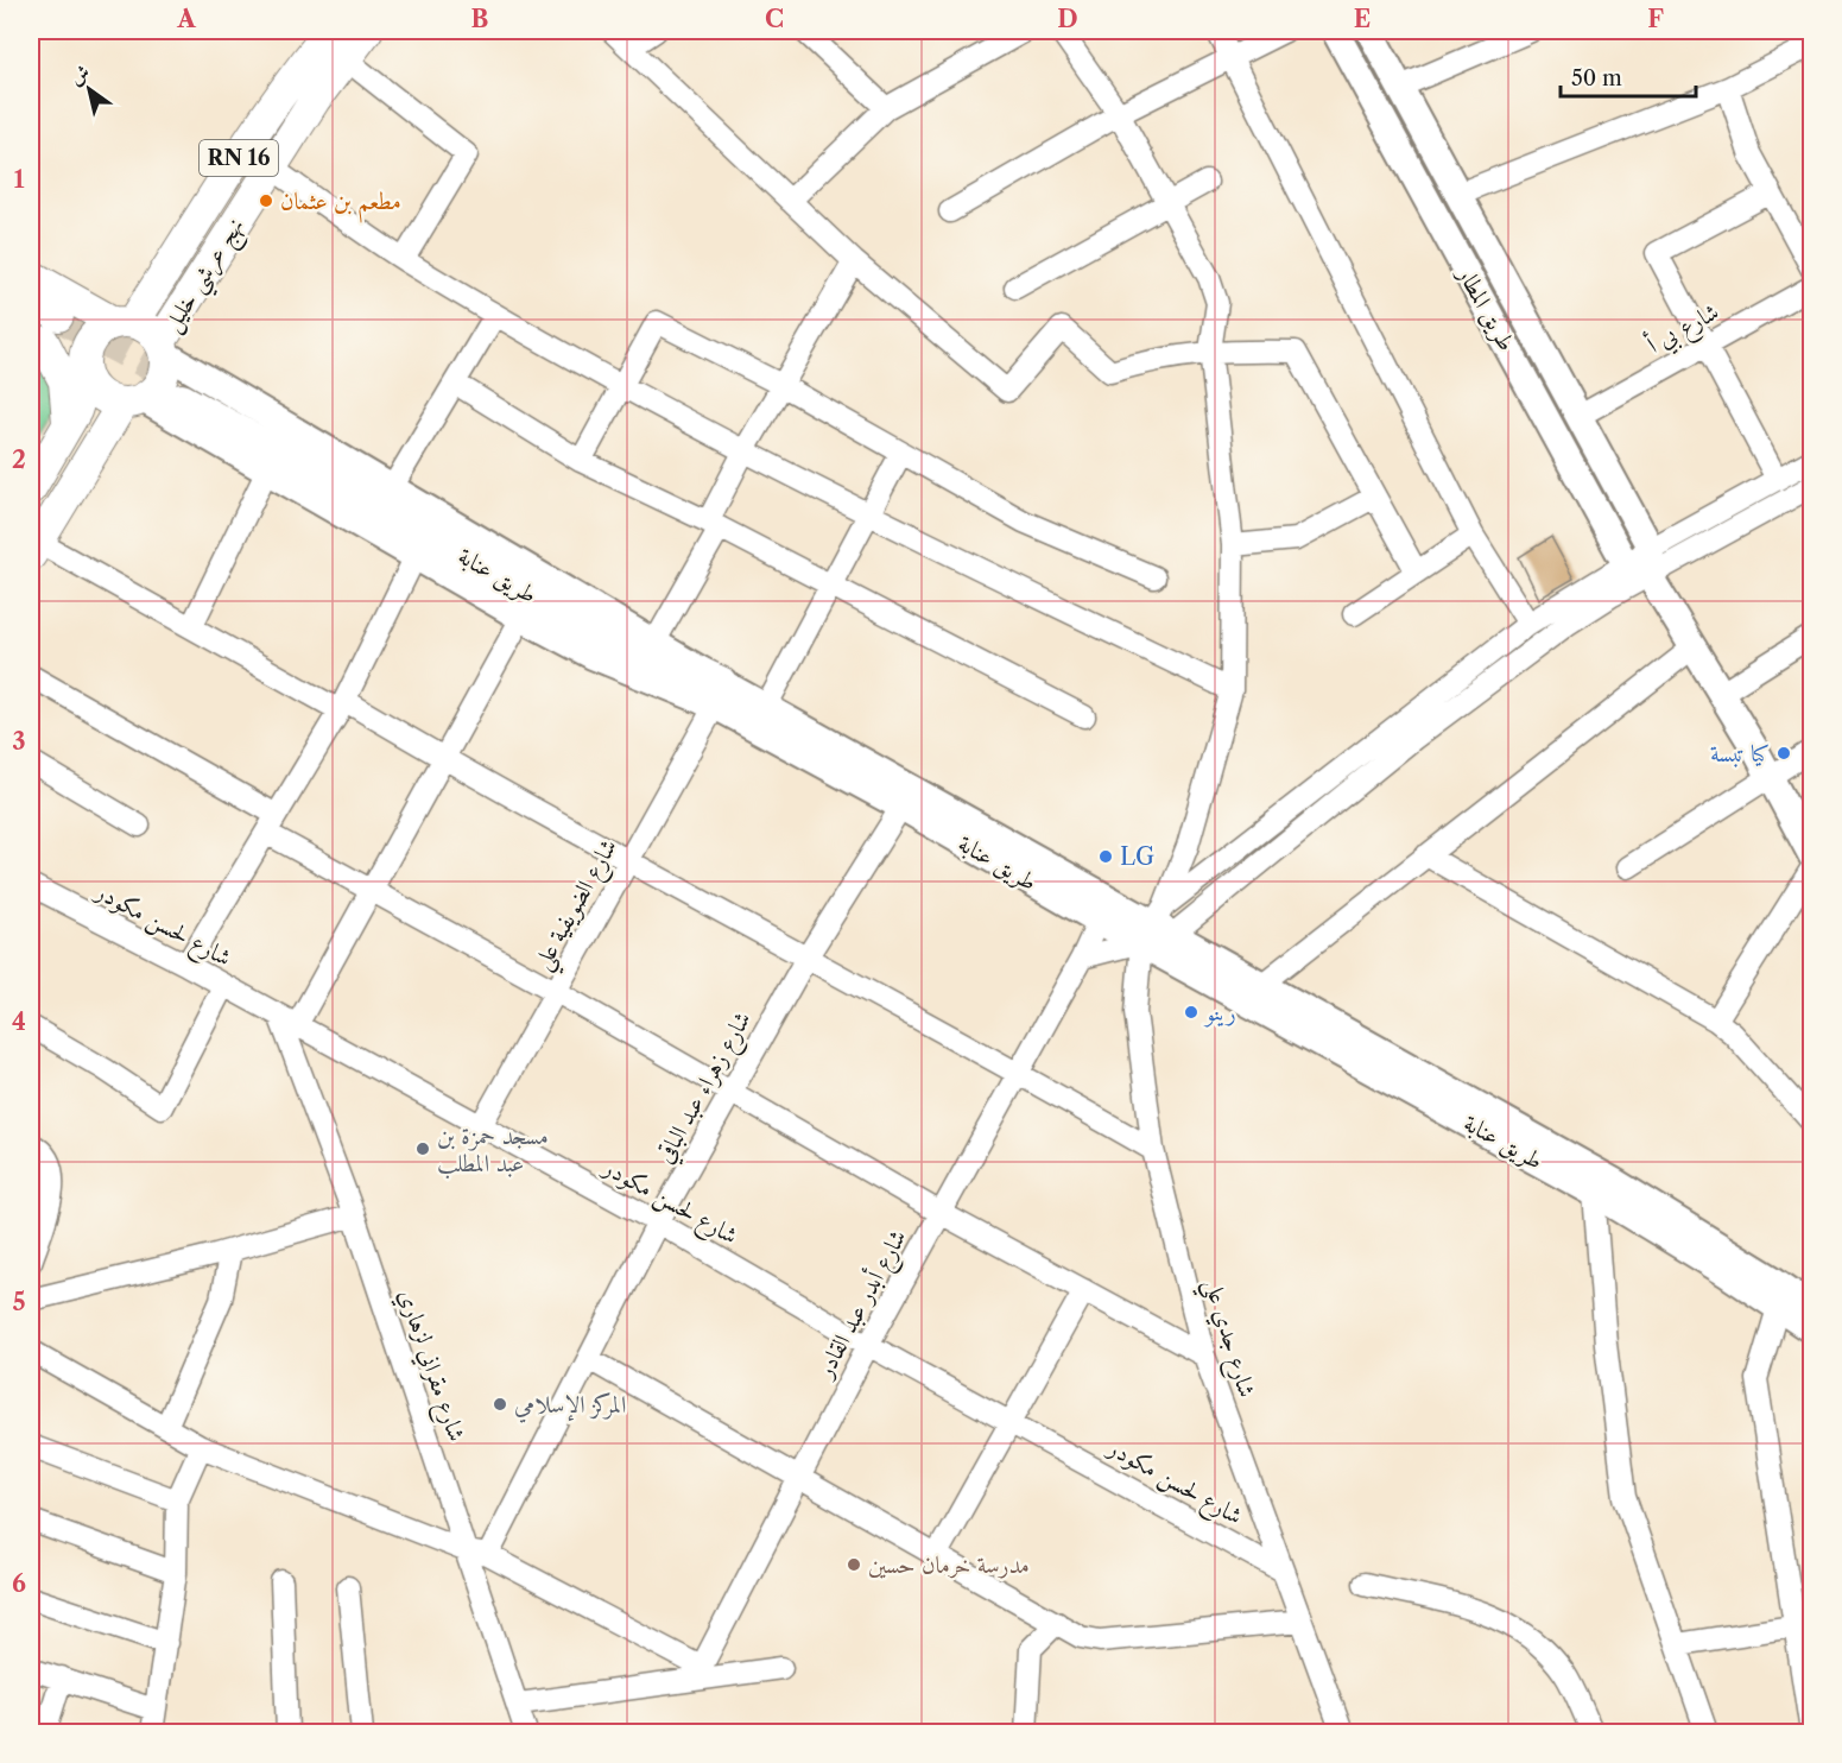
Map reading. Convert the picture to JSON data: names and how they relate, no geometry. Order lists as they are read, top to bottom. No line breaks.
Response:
{"streets":{"highway":["RN 16","نهج عرشي خليل","طريق عنابة"],"main road":["طريق المطار"],"street":["شارع بي أ","شارع الضويفية علي","شارع لحسن مكودر","شارع زهراء عبد الباقي","شارع أبدر عبد القادر","شارع جدي علي","شارع مقراني لزهاري"]},"crossings":[["طريق المطار","شارع بي أ"],["طريق عنابة","شارع الضويفية علي"],["طريق عنابة","شارع زهراء عبد الباقي"],["طريق عنابة","شارع أبدر عبد القادر"],["طريق عنابة","شارع جدي علي"],["شارع الضويفية علي","شارع لحسن مكودر"],["شارع لحسن مكودر","شارع زهراء عبد الباقي"],["شارع لحسن مكودر","شارع أبدر عبد القادر"],["شارع لحسن مكودر","شارع جدي علي"],["شارع لحسن مكودر","شارع مقراني لزهاري"],["شارع زهراء عبد الباقي","شارع مقراني لزهاري"]],"places":["مطعم بن عثمان","كيا تبسة","LG","رينو","مسجد حمزة بن عبد المطلب","المركز الإسلامي","مدرسة خرمان حسين"],"scale_bar":"50 m","north":"top left","grid":{"columns":["A","B","C","D","E","F"],"rows":["1","2","3","4","5","6"]}}
